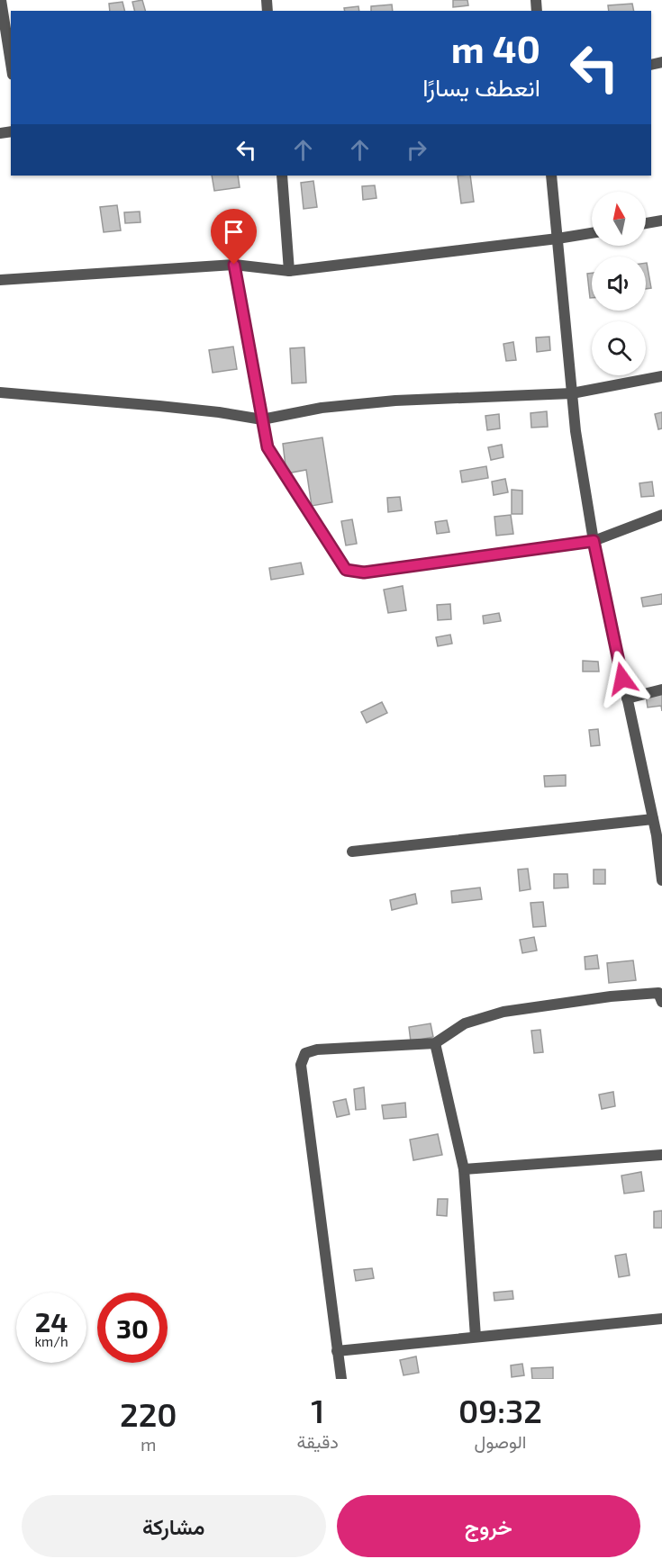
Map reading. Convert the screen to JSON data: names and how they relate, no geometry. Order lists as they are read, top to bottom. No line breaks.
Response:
{"north":"top","page":{"turn":["40 m","انعطف يسارًا"],"speed":"24 km/h","limit":"30","eta":["09:32","الوصول","1","دقيقة","220","m"],"buttons":["خروج","مشاركة"]}}
